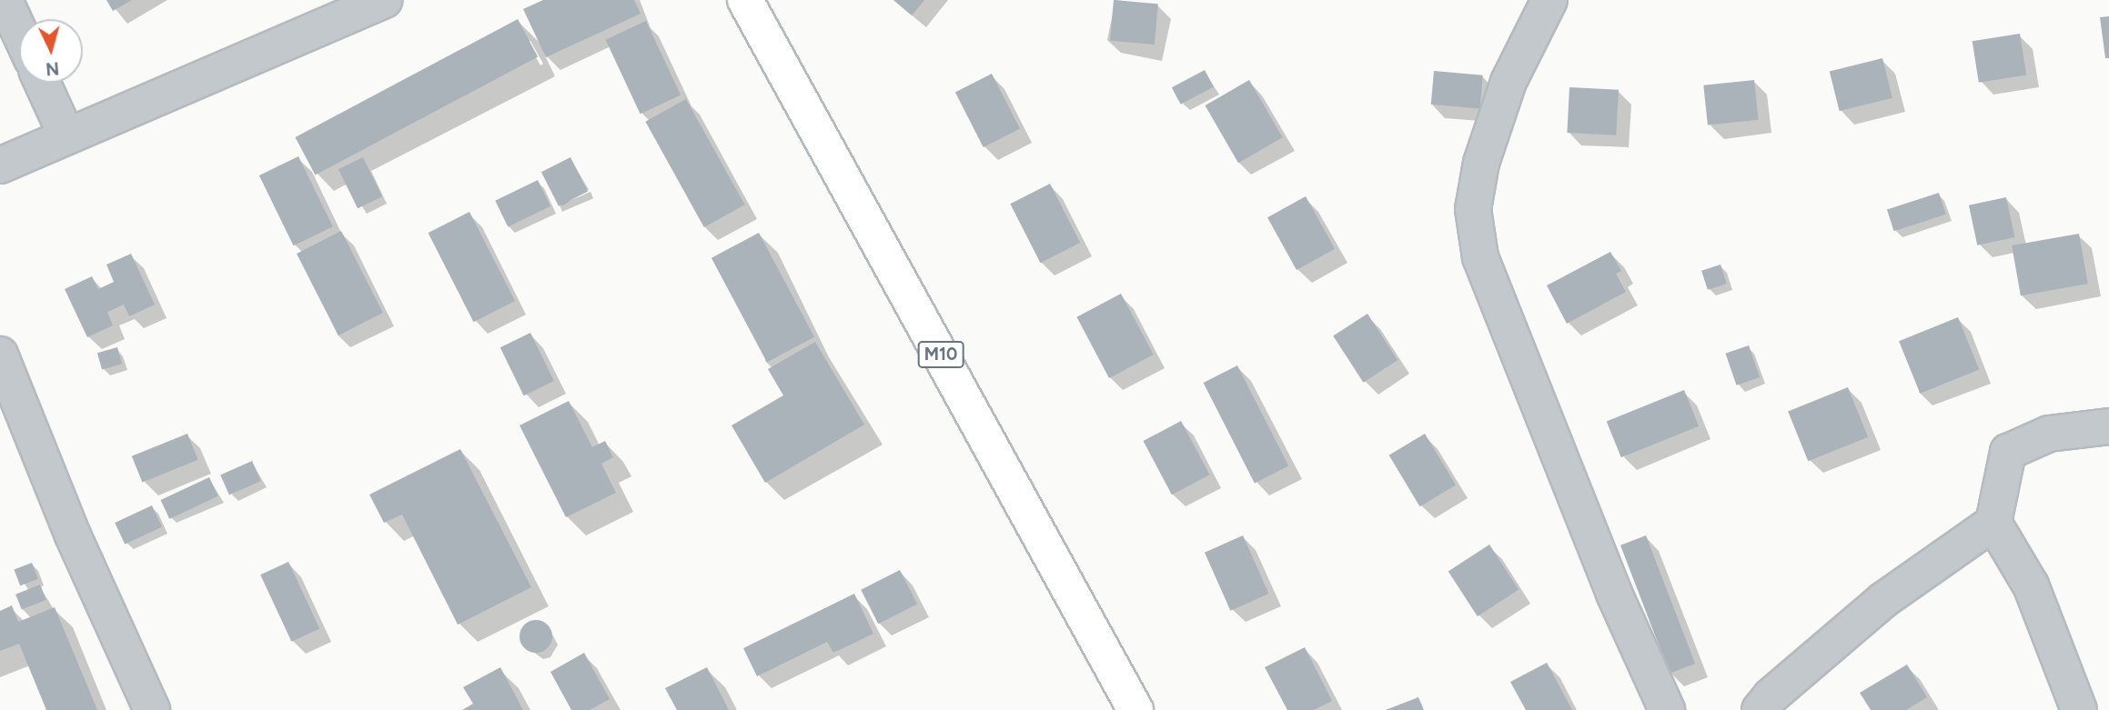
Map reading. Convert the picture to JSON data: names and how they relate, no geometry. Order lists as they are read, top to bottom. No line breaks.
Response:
{"streets":{"main road":["M10"]},"north":"bottom"}
